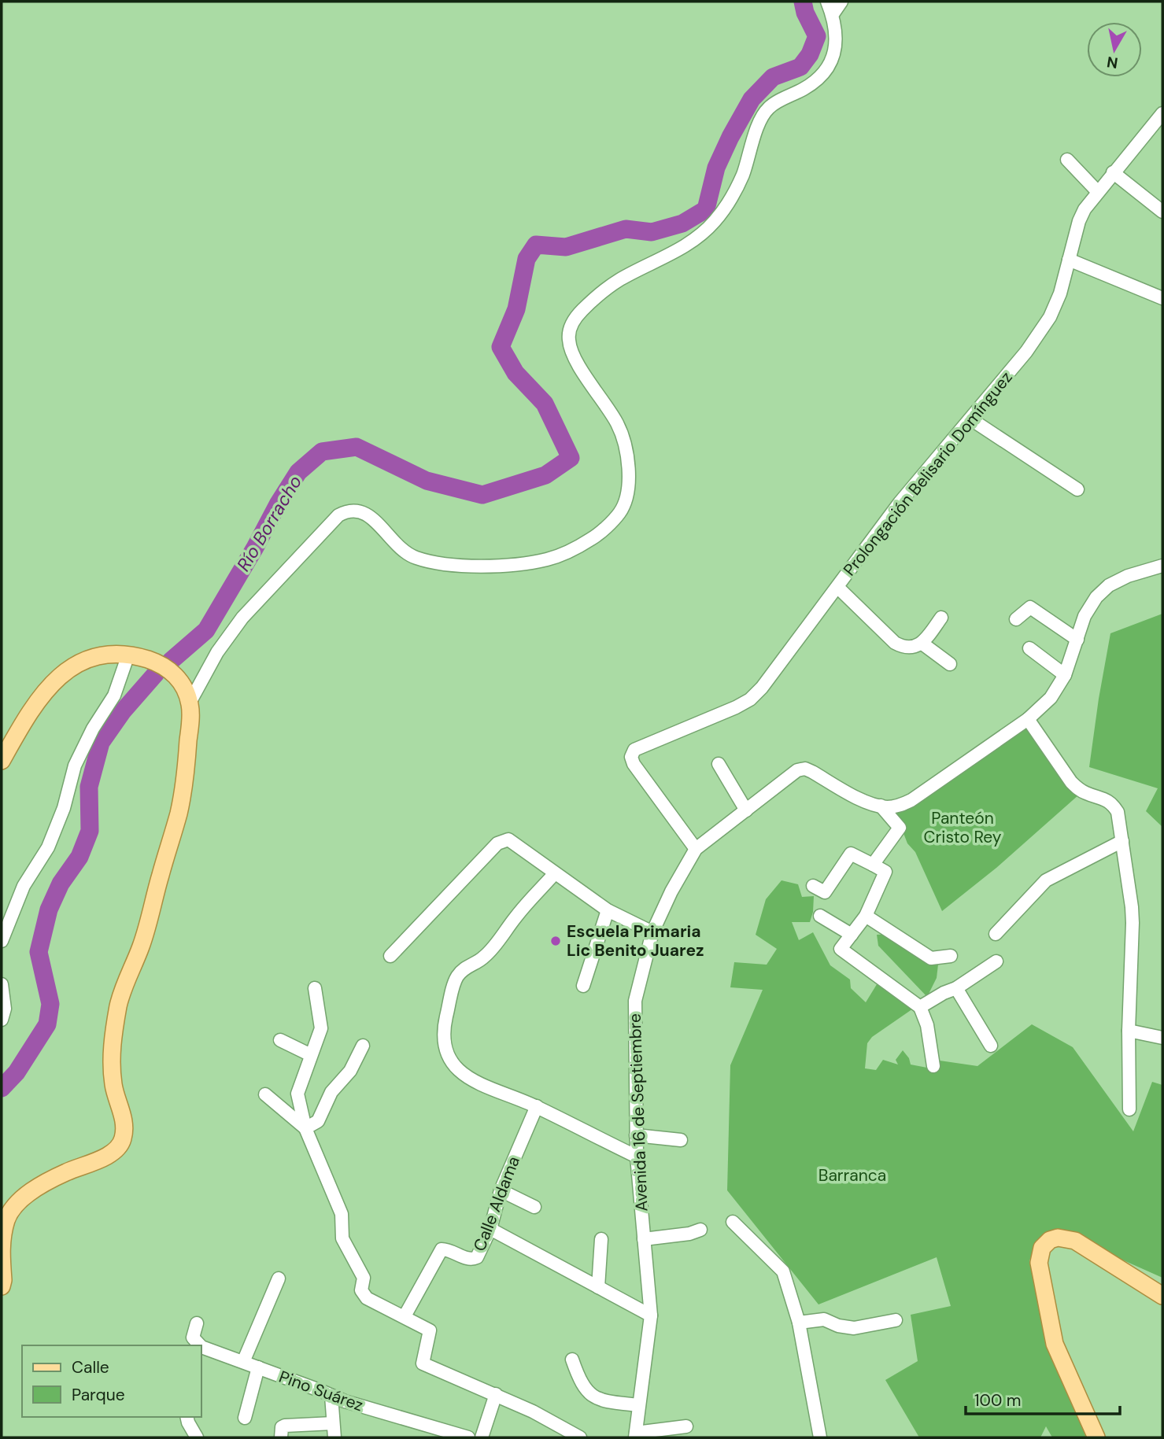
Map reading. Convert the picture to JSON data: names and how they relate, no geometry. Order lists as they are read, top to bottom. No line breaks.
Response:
{"streets":{"street":["Prolongación Belisario Domínguez","Avenida 16 de Septiembre","Calle Aldama","Pino Suárez"]},"crossings":[["Prolongación Belisario Domínguez","Avenida 16 de Septiembre"]],"water":["Río Borracho"],"parks":["Panteón Cristo Rey","Barranca"],"places":["Escuela Primaria Lic Benito Juarez"],"legend":["Calle","Parque"],"scale_bar":"100 m","north":"bottom"}
